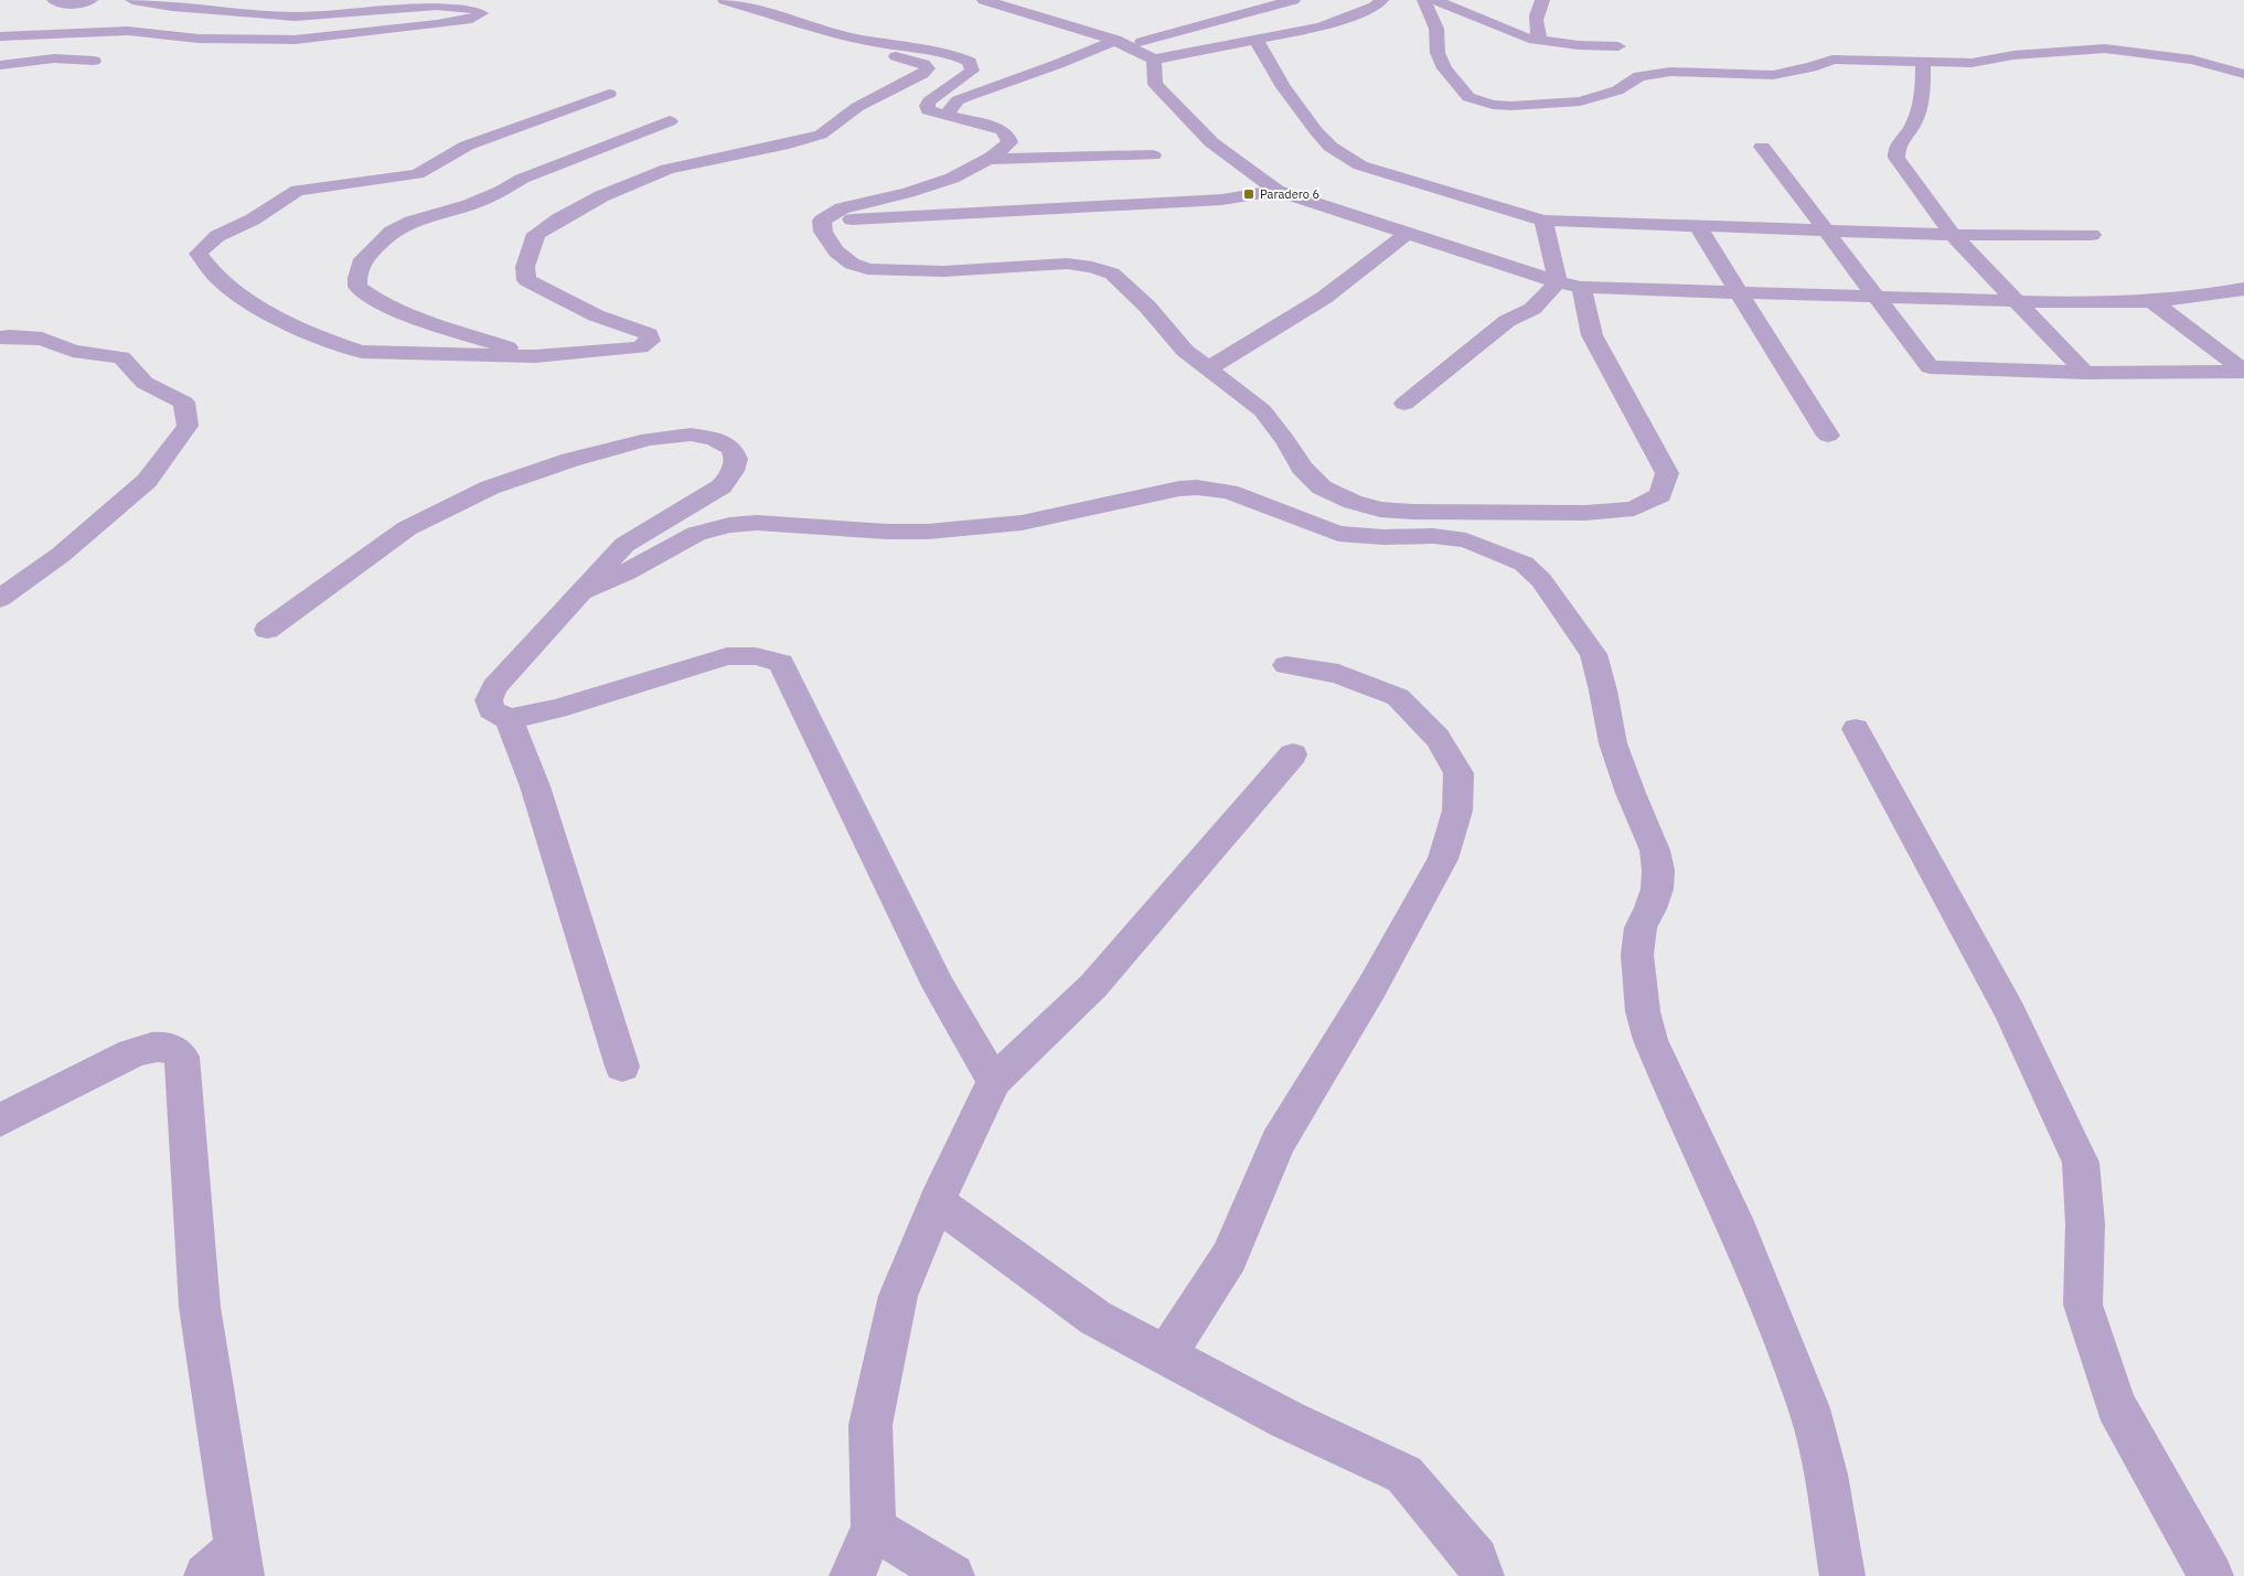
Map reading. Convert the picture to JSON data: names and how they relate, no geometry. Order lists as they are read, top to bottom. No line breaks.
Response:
{"places":{"transit":["Paradero 6"]}}
